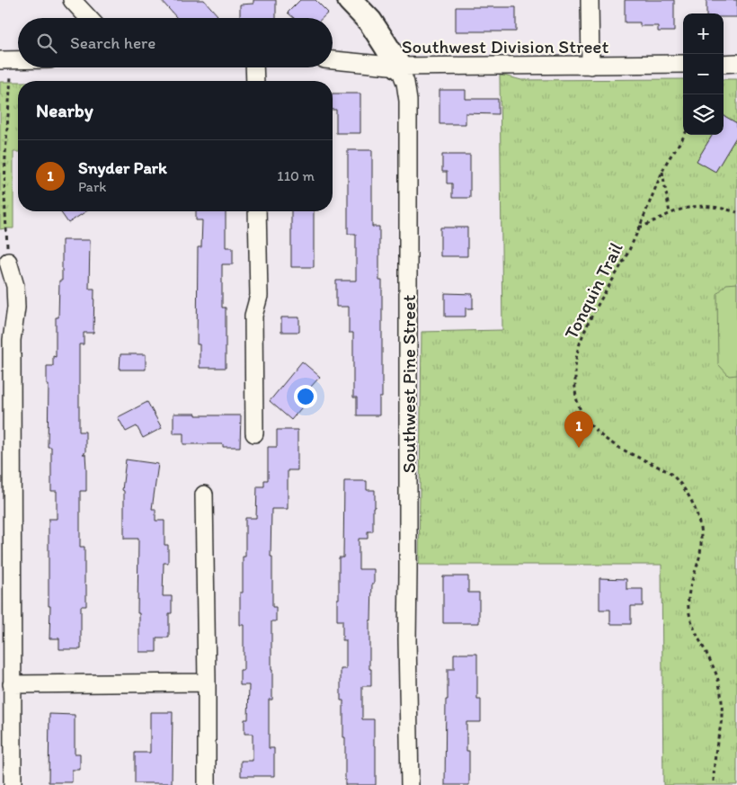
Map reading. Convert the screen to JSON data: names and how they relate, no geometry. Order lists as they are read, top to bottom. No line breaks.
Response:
{"streets":{"street":["Southwest Division Street","Southwest Pine Street"],"path":["Tonquin Trail"]},"crossings":[["Southwest Division Street","Southwest Pine Street"]],"page":{"map_buttons":["+","−"],"search":"Search here","heading":"Nearby","list":[{"mark":"1","name":"Snyder Park","note":"Park","value":"110 m"}],"pins":"1"}}
